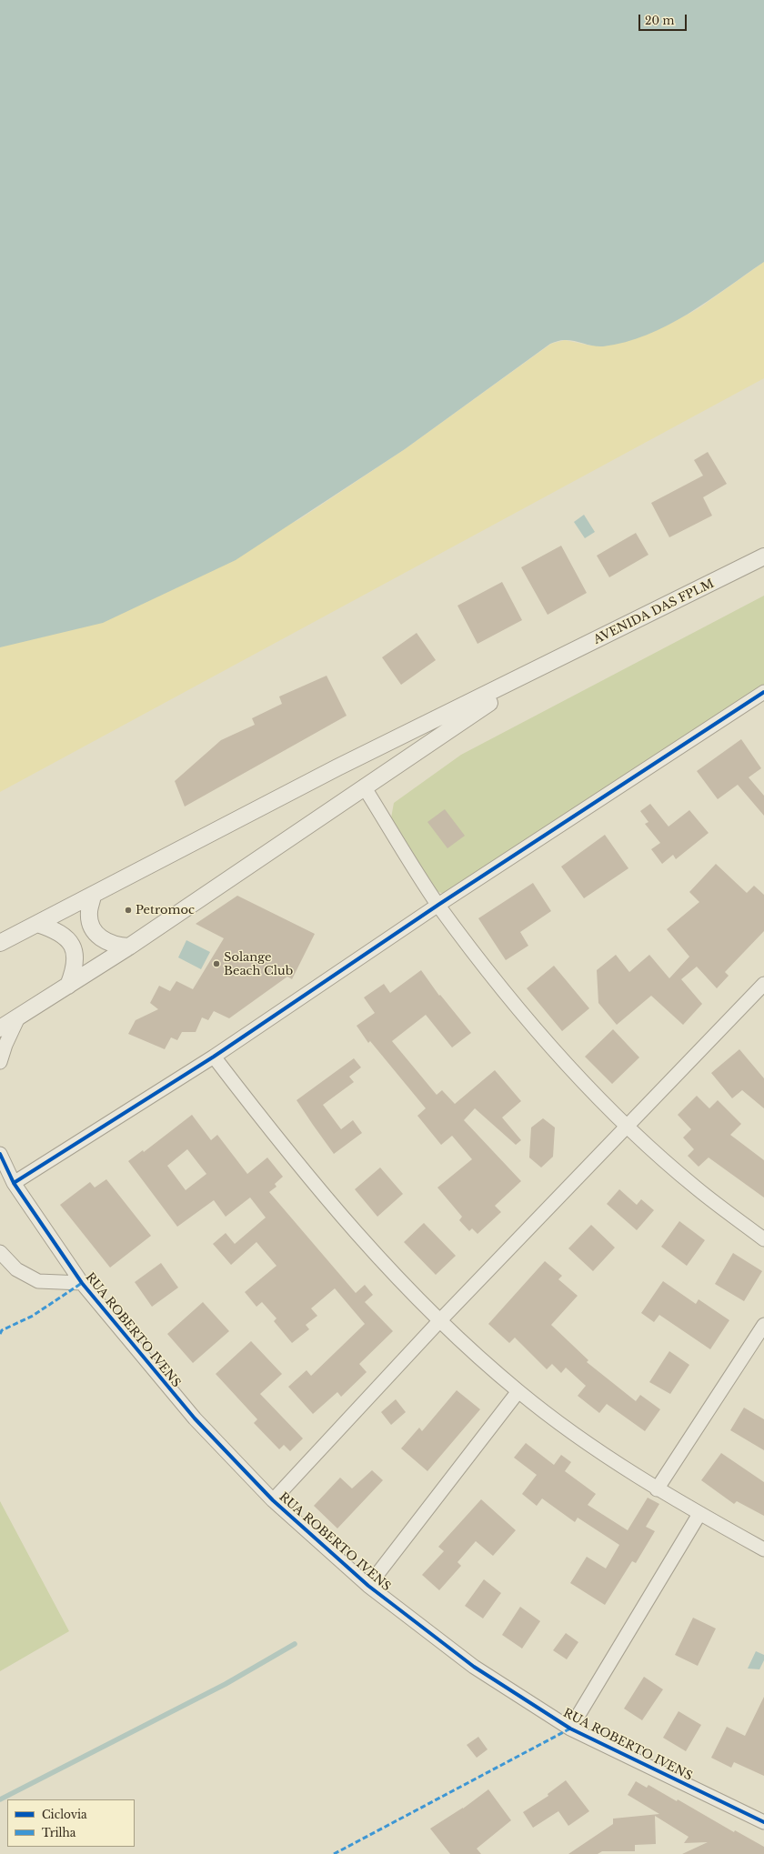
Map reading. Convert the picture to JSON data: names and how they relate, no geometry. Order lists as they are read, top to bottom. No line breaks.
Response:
{"streets":{"street":["AVENIDA DAS FPLM","RUA ROBERTO IVENS"]},"places":["Petromoc","Solange Beach Club"],"legend":["Ciclovia","Trilha"],"scale_bar":"20 m"}
